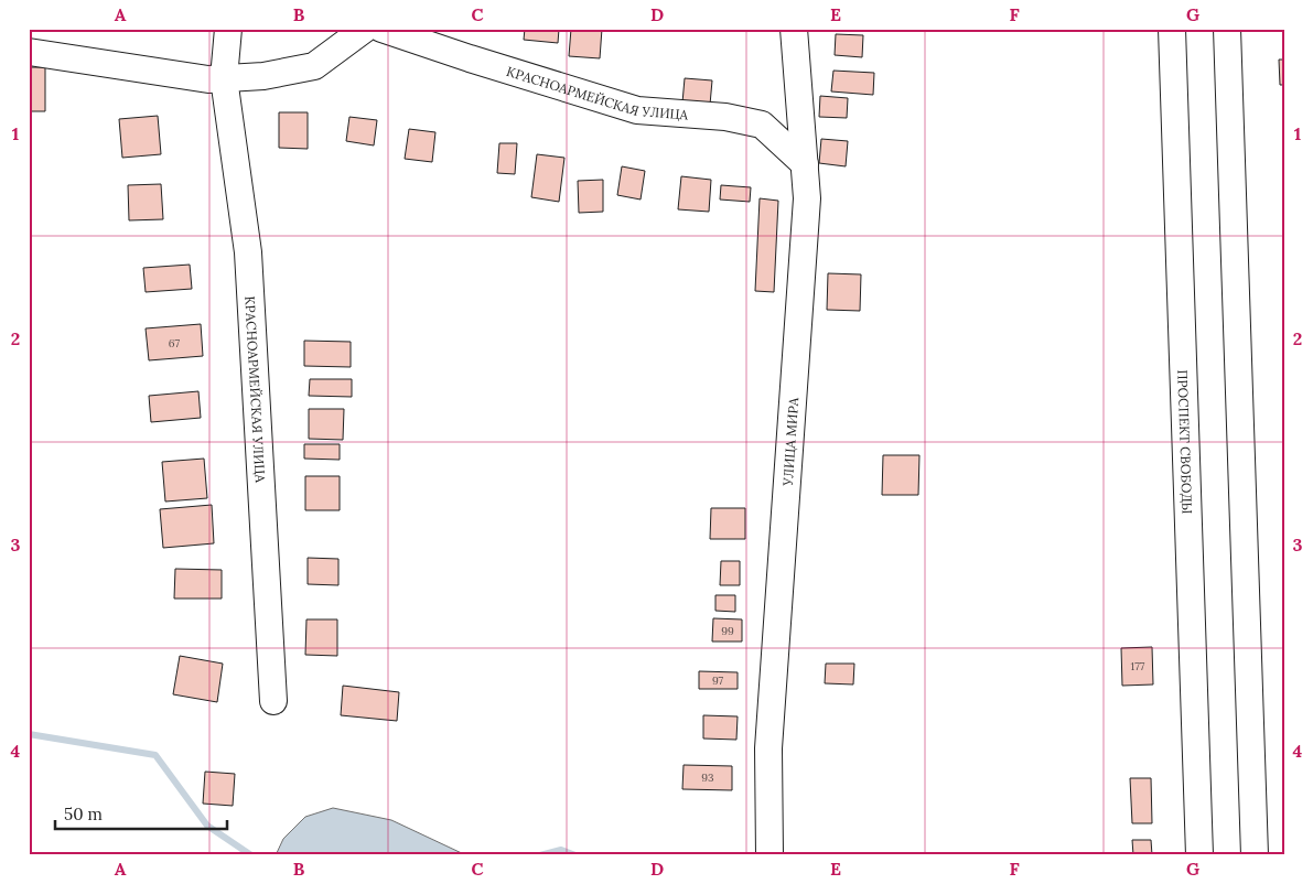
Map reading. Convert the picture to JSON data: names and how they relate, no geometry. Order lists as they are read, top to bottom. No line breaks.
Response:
{"streets":{"street":["КРАСНОАРМЕЙСКАЯ УЛИЦА","УЛИЦА МИРА","ПРОСПЕКТ СВОБОДЫ"]},"crossings":[["КРАСНОАРМЕЙСКАЯ УЛИЦА","УЛИЦА МИРА"]],"house_numbers":["67","99","177","97","93"],"scale_bar":"50 m","grid":{"columns":["A","B","C","D","E","F","G"],"rows":["1","2","3","4"]}}
